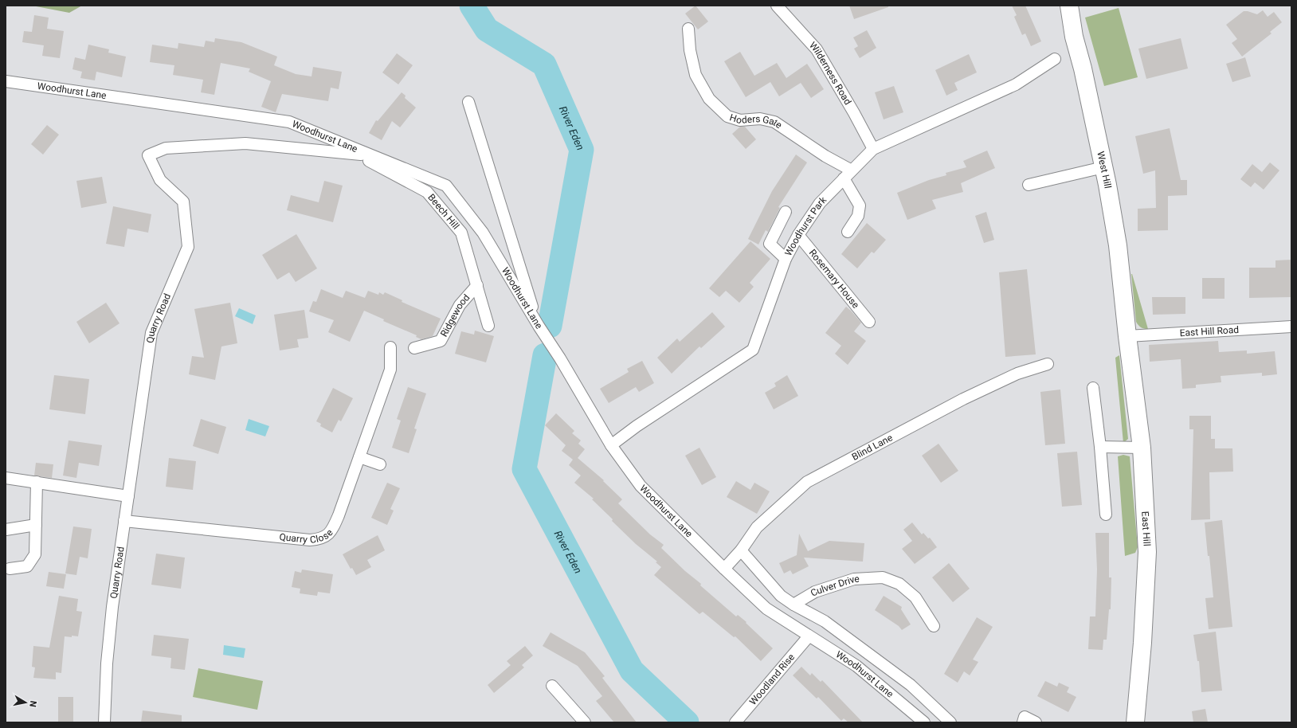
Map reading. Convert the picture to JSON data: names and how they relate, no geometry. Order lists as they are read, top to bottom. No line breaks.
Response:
{"streets":{"main road":["West Hill","East Hill"],"street":["Wilderness Road","Woodhurst Lane","Hoders Gate","Beech Hill","Woodhurst Park","Rosemary House","Ridgewood","Quarry Road","East Hill Road","Blind Lane","Quarry Close","Culver Drive","Woodland Rise"]},"crossings":[["Wilderness Road","Woodhurst Park"],["Woodhurst Lane","Woodhurst Park"],["Woodhurst Lane","Quarry Road"],["Woodhurst Lane","Blind Lane"],["Woodhurst Lane","Culver Drive"],["Woodhurst Lane","Woodland Rise"],["Hoders Gate","Woodhurst Park"],["West Hill","East Hill Road"],["West Hill","East Hill"],["Beech Hill","Ridgewood"],["Beech Hill","Quarry Road"],["Woodhurst Park","Rosemary House"],["Quarry Road","Quarry Close"],["East Hill Road","East Hill"]],"water":["River Eden"],"north":"right"}
